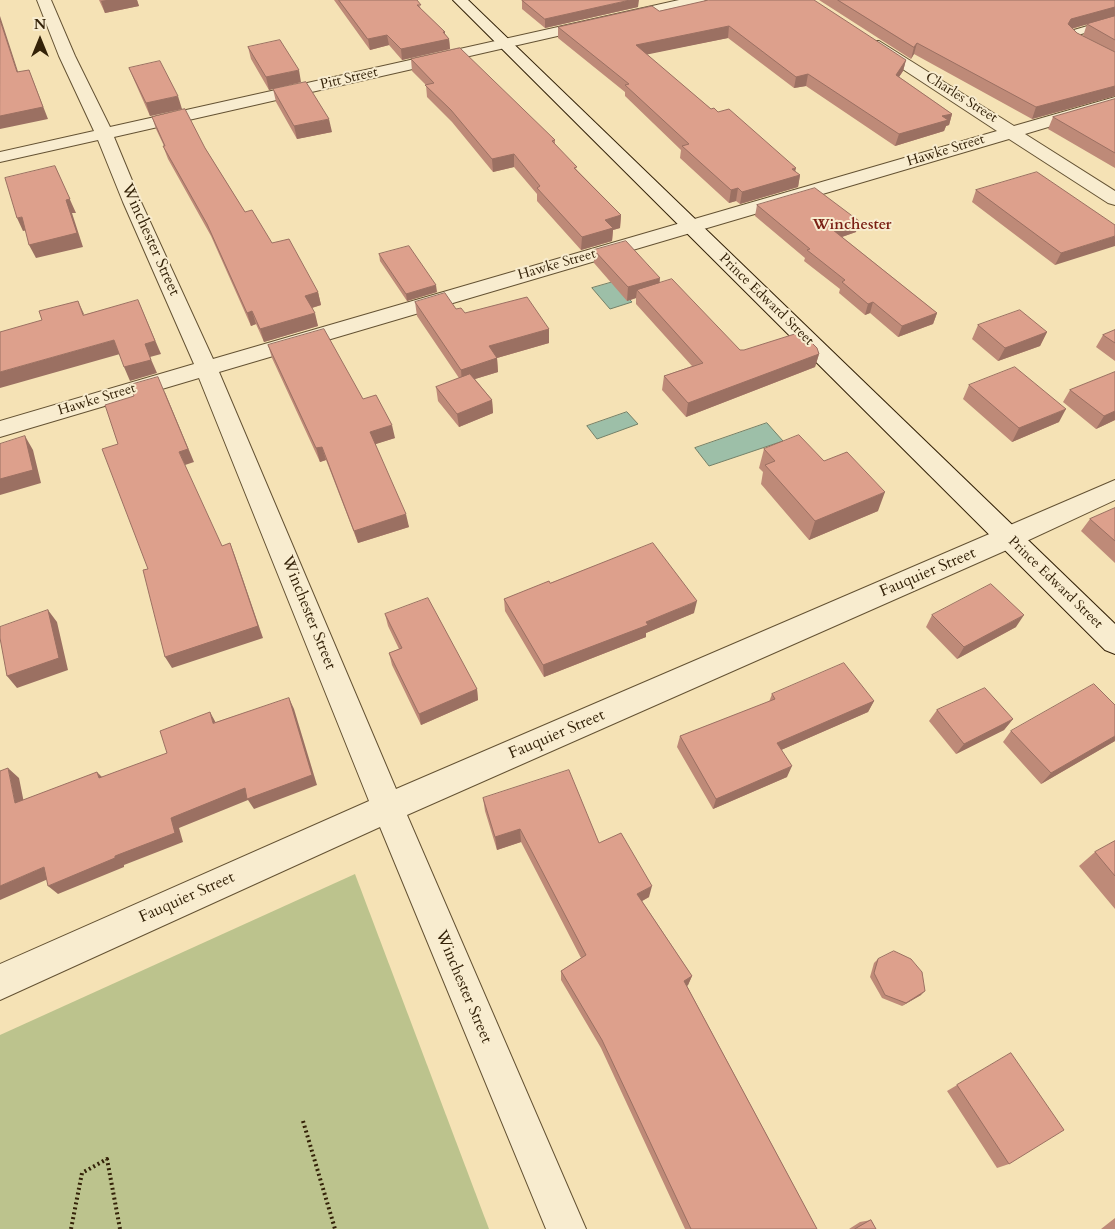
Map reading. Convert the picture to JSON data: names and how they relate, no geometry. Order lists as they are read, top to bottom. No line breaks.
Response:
{"streets":{"street":["Pitt Street","Charles Street","Hawke Street","Winchester Street","Prince Edward Street","Fauquier Street"]},"crossings":[["Pitt Street","Winchester Street"],["Pitt Street","Prince Edward Street"],["Charles Street","Hawke Street"],["Hawke Street","Winchester Street"],["Hawke Street","Prince Edward Street"],["Winchester Street","Fauquier Street"],["Prince Edward Street","Fauquier Street"]],"districts":["Winchester"],"north":"top"}
